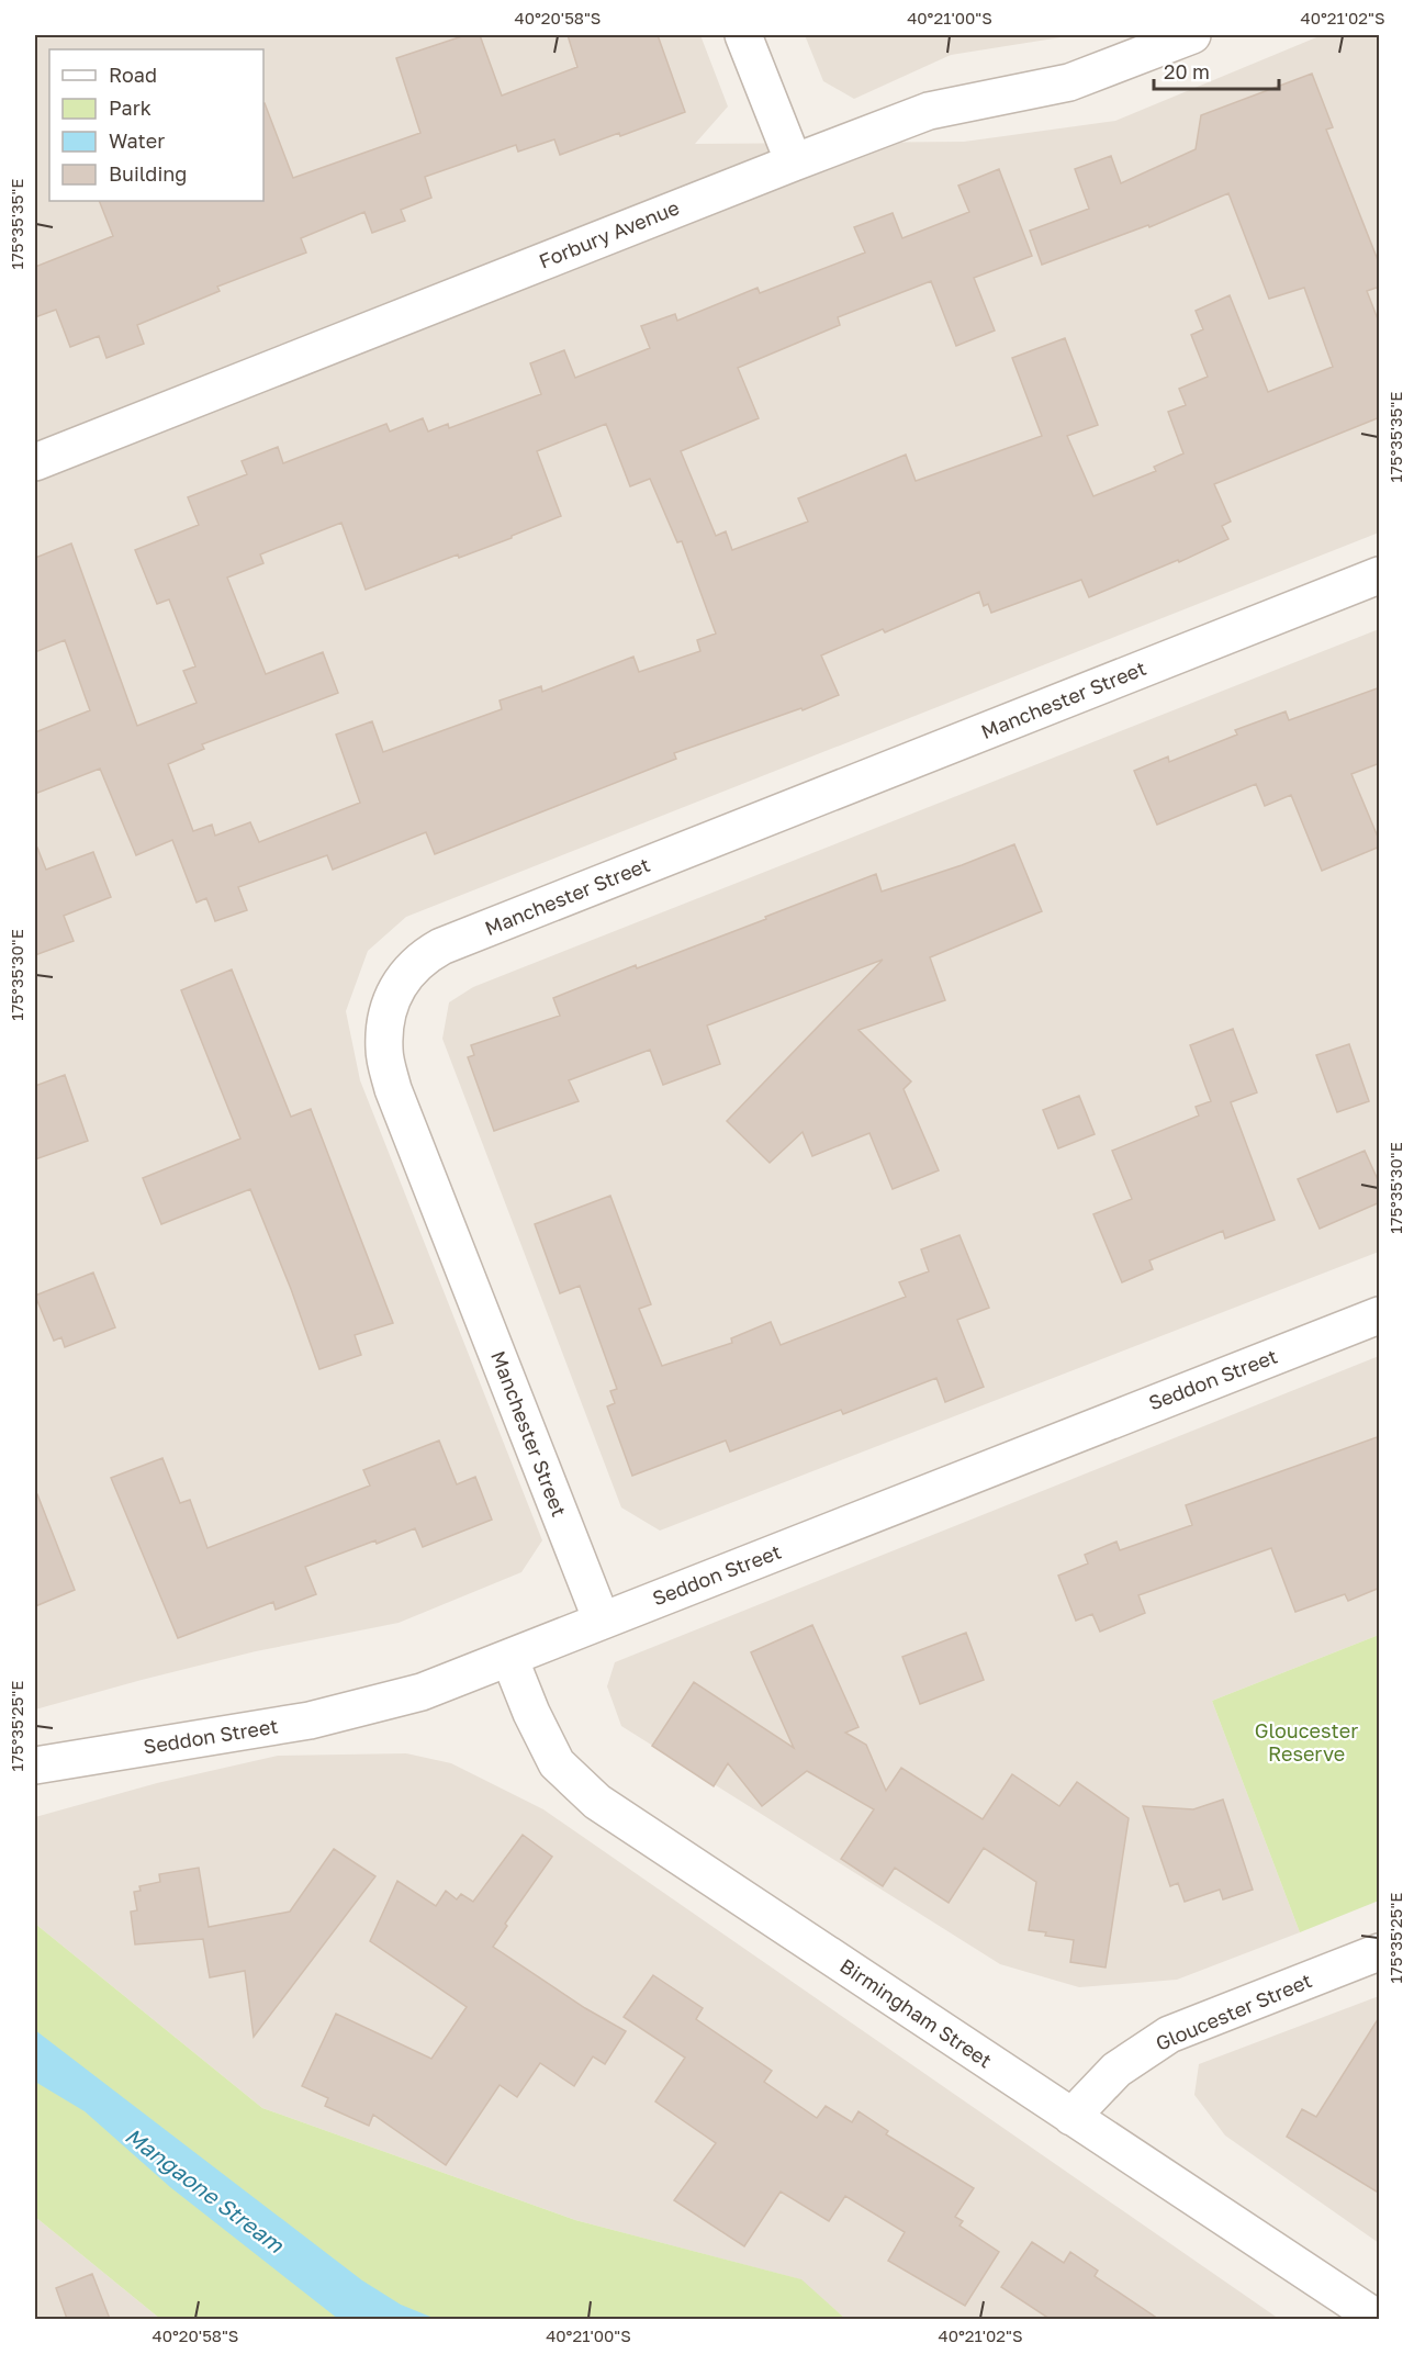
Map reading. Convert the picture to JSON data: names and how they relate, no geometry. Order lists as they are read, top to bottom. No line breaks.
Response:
{"streets":{"street":["Forbury Avenue","Manchester Street","Seddon Street","Gloucester Street","Birmingham Street"]},"crossings":[["Manchester Street","Seddon Street"],["Seddon Street","Birmingham Street"],["Gloucester Street","Birmingham Street"]],"water":["Mangaone Stream"],"parks":["Gloucester Reserve"],"legend":["Road","Park","Water","Building"],"scale_bar":"20 m","coordinates":["40°20'58\"S","40°21'00\"S","40°21'02\"S","175°35'35\"E","175°35'30\"E","175°35'25\"E"]}
